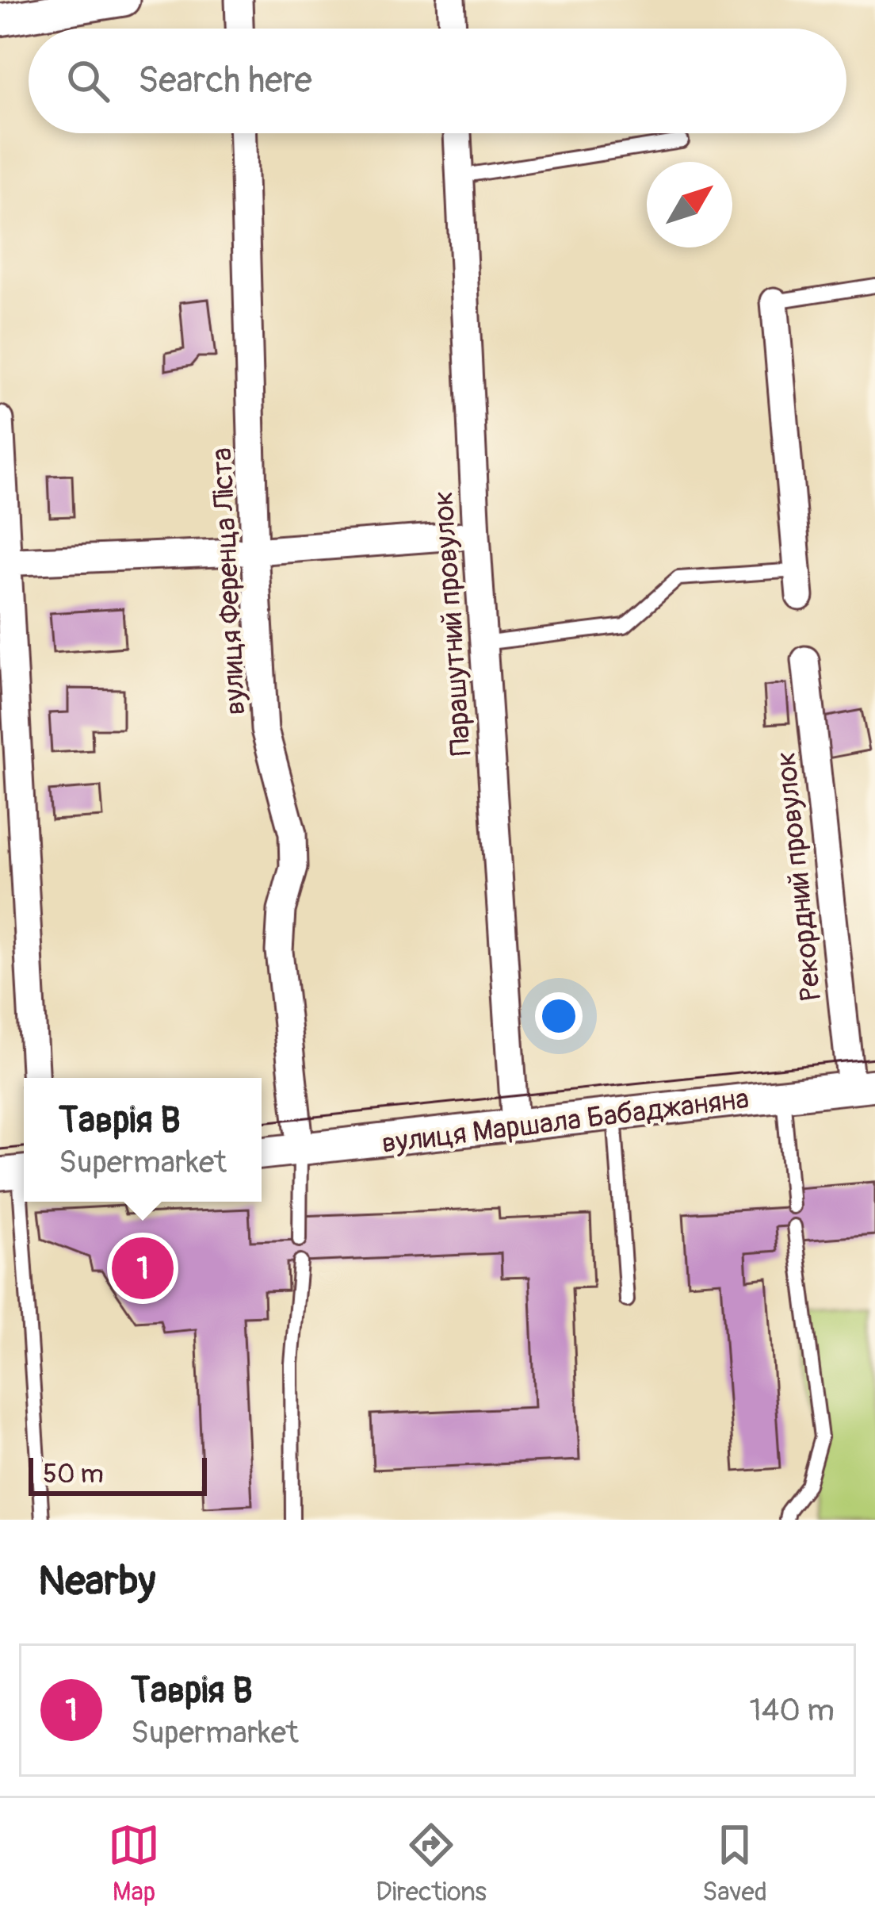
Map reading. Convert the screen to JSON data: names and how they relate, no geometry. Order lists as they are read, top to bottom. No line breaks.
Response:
{"streets":{"street":["вулиця Ференца Ліста","Парашутний провулок","Рекордний провулок","вулиця Маршала Бабаджаняна"]},"crossings":[["вулиця Ференца Ліста","вулиця Маршала Бабаджаняна"],["Парашутний провулок","вулиця Маршала Бабаджаняна"],["Рекордний провулок","вулиця Маршала Бабаджаняна"]],"scale_bar":"50 m","north":"top right","page":{"search":"Search here","popup":["Таврія В","Supermarket"],"pins":"1","scale":"50 m","heading":"Nearby","list":[{"mark":"1","name":"Таврія В","note":"Supermarket","value":"140 m"}],"nav":["Map","Directions","Saved"]}}
